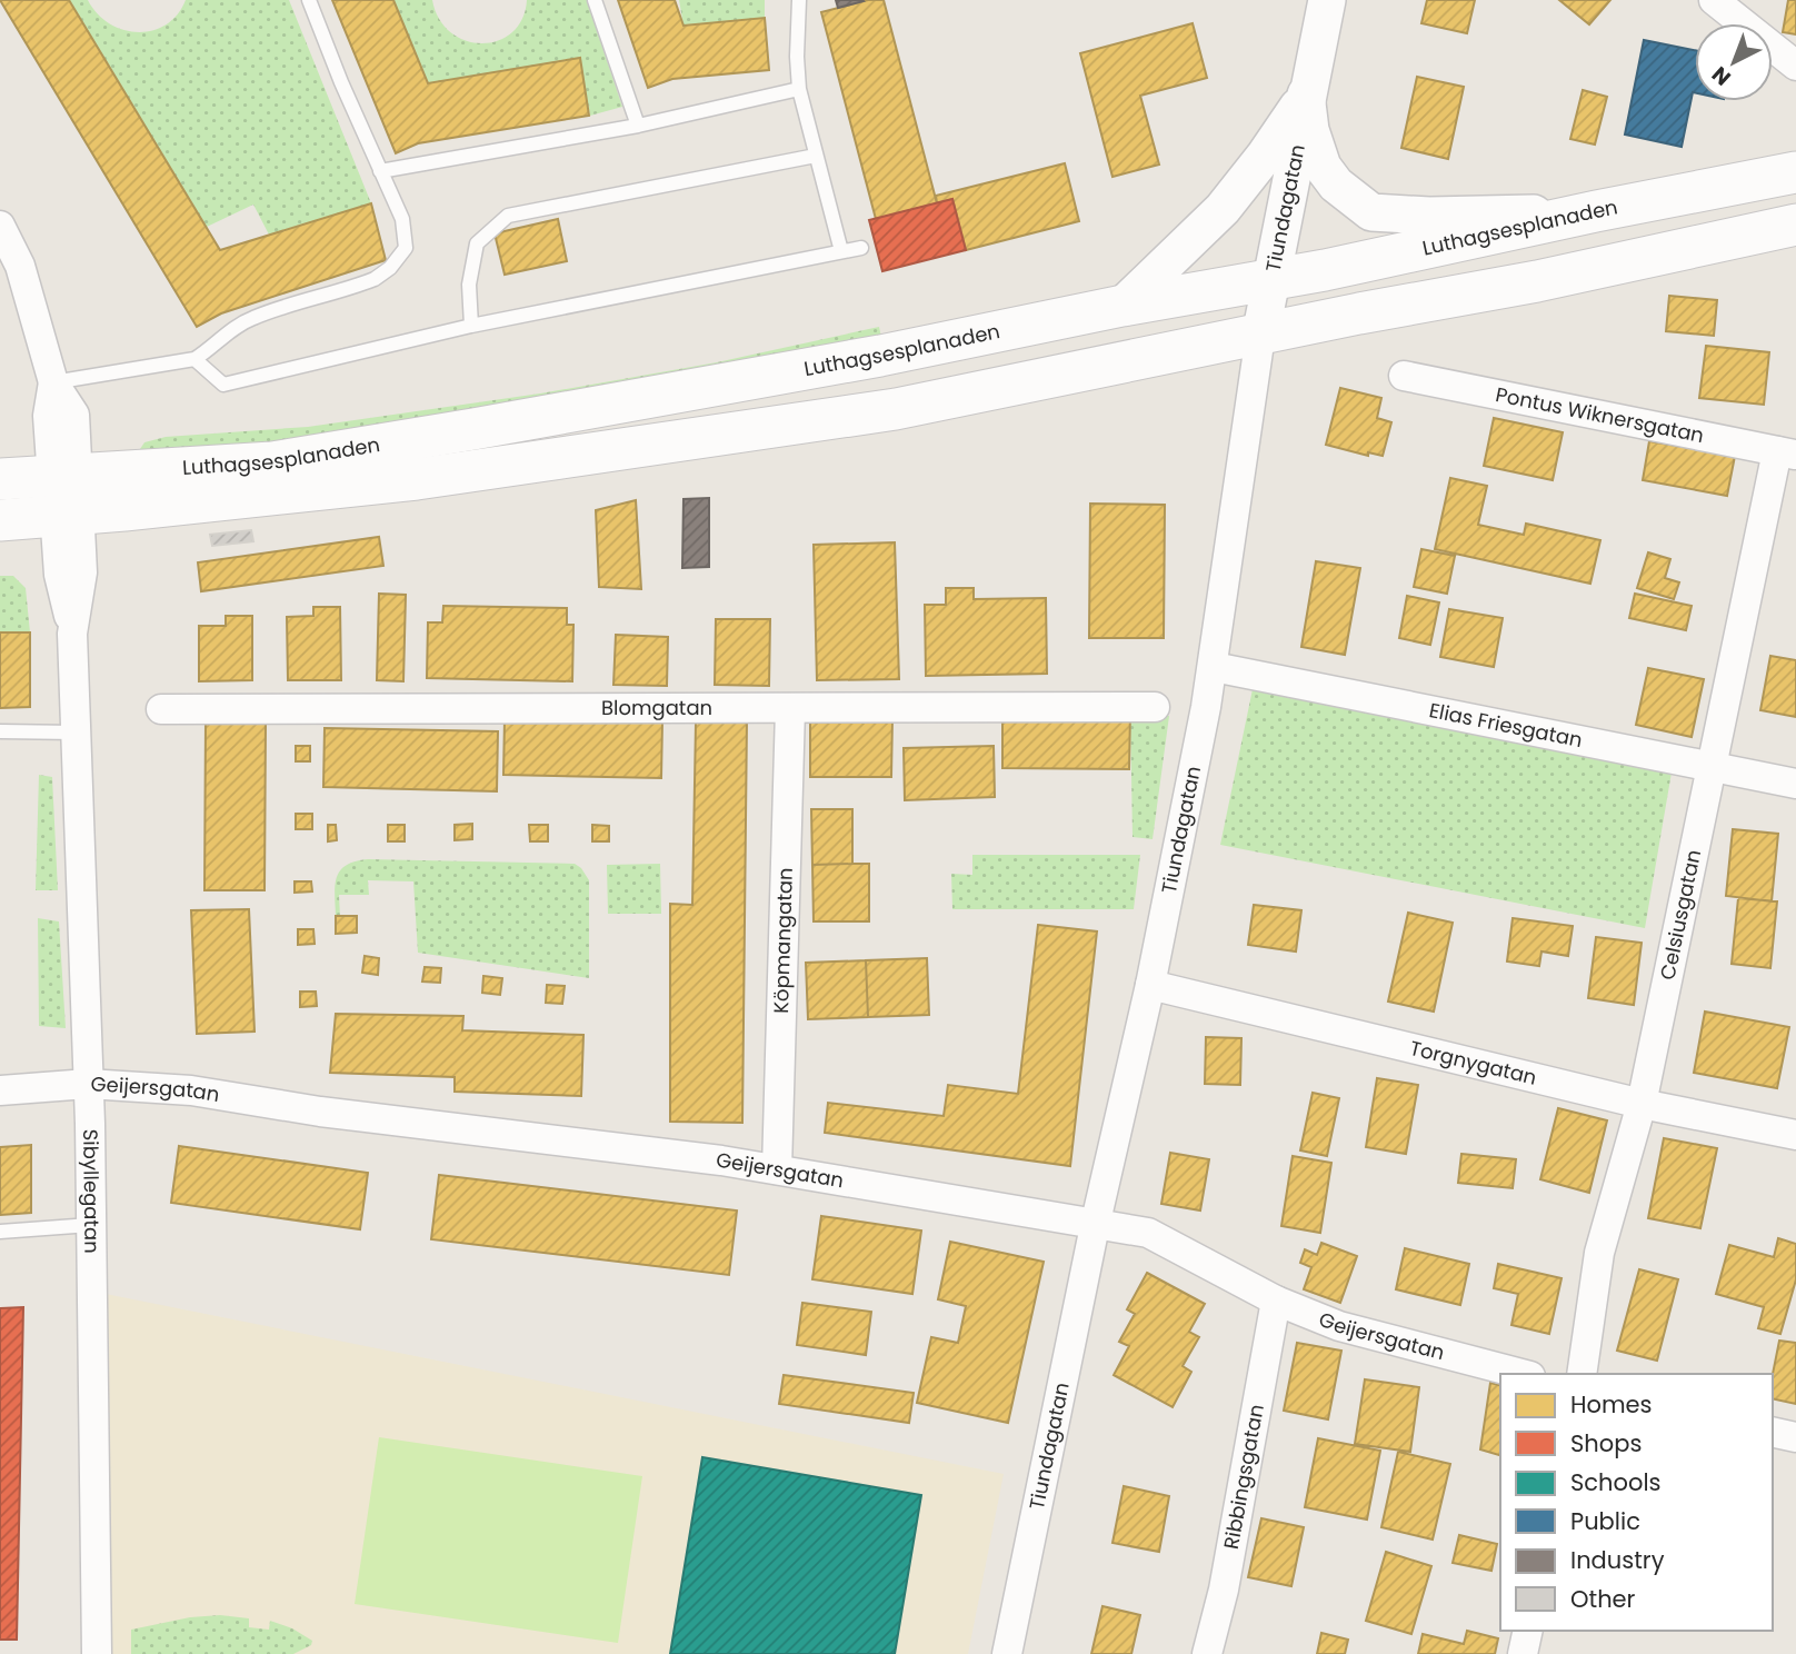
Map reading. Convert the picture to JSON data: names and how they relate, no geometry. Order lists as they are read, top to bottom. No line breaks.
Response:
{"streets":{"main road":["Luthagsesplanaden"],"street":["Tiundagatan","Pontus Wiknersgatan","Blomgatan","Elias Friesgatan","Celsiusgatan","Köpmangatan","Torgnygatan","Geijersgatan","Sibyllegatan","Ribbingsgatan"]},"crossings":[["Tiundagatan","Luthagsesplanaden"],["Tiundagatan","Elias Friesgatan"],["Tiundagatan","Torgnygatan"],["Tiundagatan","Geijersgatan"],["Luthagsesplanaden","Sibyllegatan"],["Pontus Wiknersgatan","Celsiusgatan"],["Blomgatan","Köpmangatan"],["Elias Friesgatan","Celsiusgatan"],["Celsiusgatan","Torgnygatan"],["Köpmangatan","Geijersgatan"],["Geijersgatan","Sibyllegatan"],["Geijersgatan","Ribbingsgatan"]],"legend":["Homes","Shops","Schools","Public","Industry","Other"],"north":"bottom left"}
